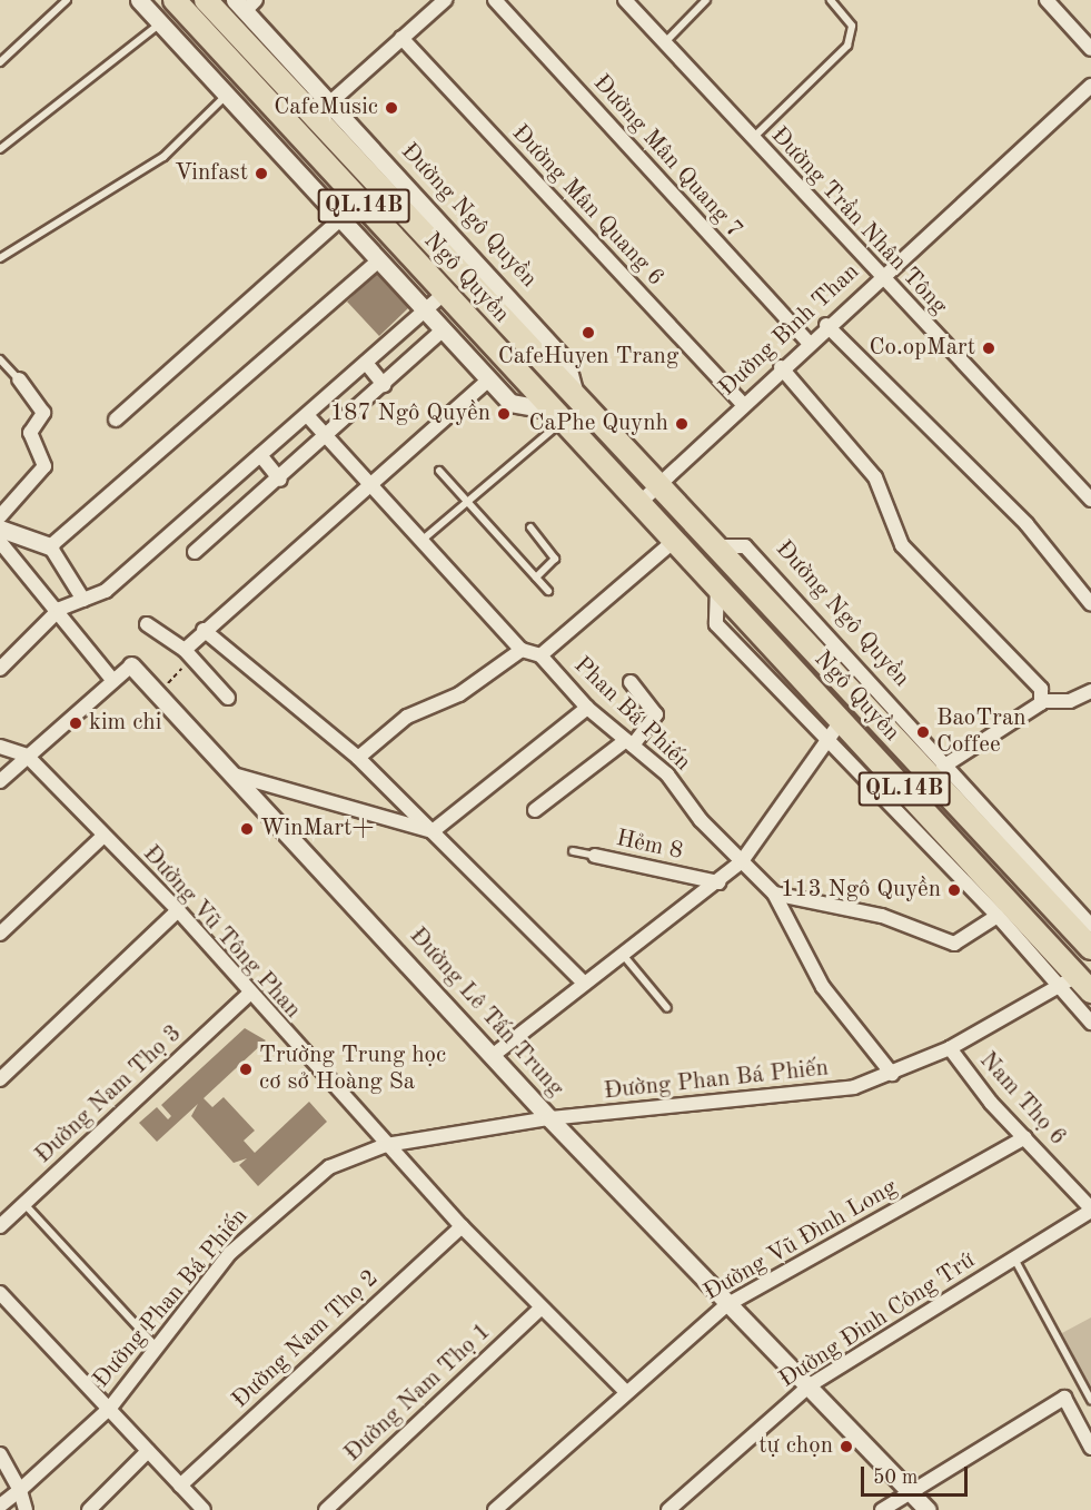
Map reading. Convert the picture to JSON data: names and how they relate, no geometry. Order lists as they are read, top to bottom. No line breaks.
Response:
{"streets":{"highway":["QL.14B","Đường Ngô Quyền","Ngô Quyền"],"street":["Đường Mân Quang 7","Đường Mân Quang 6","Đường Trần Nhân Tông","Đường Bình Than","Phan Bá Phiến","Hẻm 8","Đường Vũ Tông Phan","Đường Lê Tấn Trung","Đường Phan Bá Phiến","Đường Nam Thọ 3","Nam Thọ 6","Đường Vũ Đình Long","Đường Đinh Công Trứ","Đường Nam Thọ 2","Đường Nam Thọ 1"]},"crossings":[["Đường Mân Quang 7","Đường Bình Than"],["QL.14B","Ngô Quyền"],["QL.14B","Đường Bình Than"],["Đường Mân Quang 6","Đường Bình Than"],["Đường Ngô Quyền","Ngô Quyền"],["Đường Ngô Quyền","Đường Bình Than"],["Đường Trần Nhân Tông","Đường Bình Than"],["Ngô Quyền","Đường Bình Than"],["Ngô Quyền","Đường Phan Bá Phiến"],["Phan Bá Phiến","Đường Phan Bá Phiến"],["Đường Vũ Tông Phan","Đường Phan Bá Phiến"],["Đường Vũ Tông Phan","Đường Nam Thọ 3"],["Đường Vũ Tông Phan","Đường Vũ Đình Long"],["Đường Vũ Tông Phan","Đường Nam Thọ 2"],["Đường Vũ Tông Phan","Đường Nam Thọ 1"],["Đường Lê Tấn Trung","Đường Phan Bá Phiến"],["Đường Lê Tấn Trung","Đường Vũ Đình Long"],["Đường Lê Tấn Trung","Đường Đinh Công Trứ"],["Đường Phan Bá Phiến","Nam Thọ 6"],["Nam Thọ 6","Đường Vũ Đình Long"],["Nam Thọ 6","Đường Đinh Công Trứ"]],"places":["CafeMusic","Vinfast","CafeHuyen Trang","Co.opMart","187 Ngô Quyền","CaPhe Quynh","kim chi","BaoTran Coffee","WinMart+","113 Ngô Quyền","Trường Trung học cơ sở Hoàng Sa","tự chọn"],"scale_bar":"50 m"}
